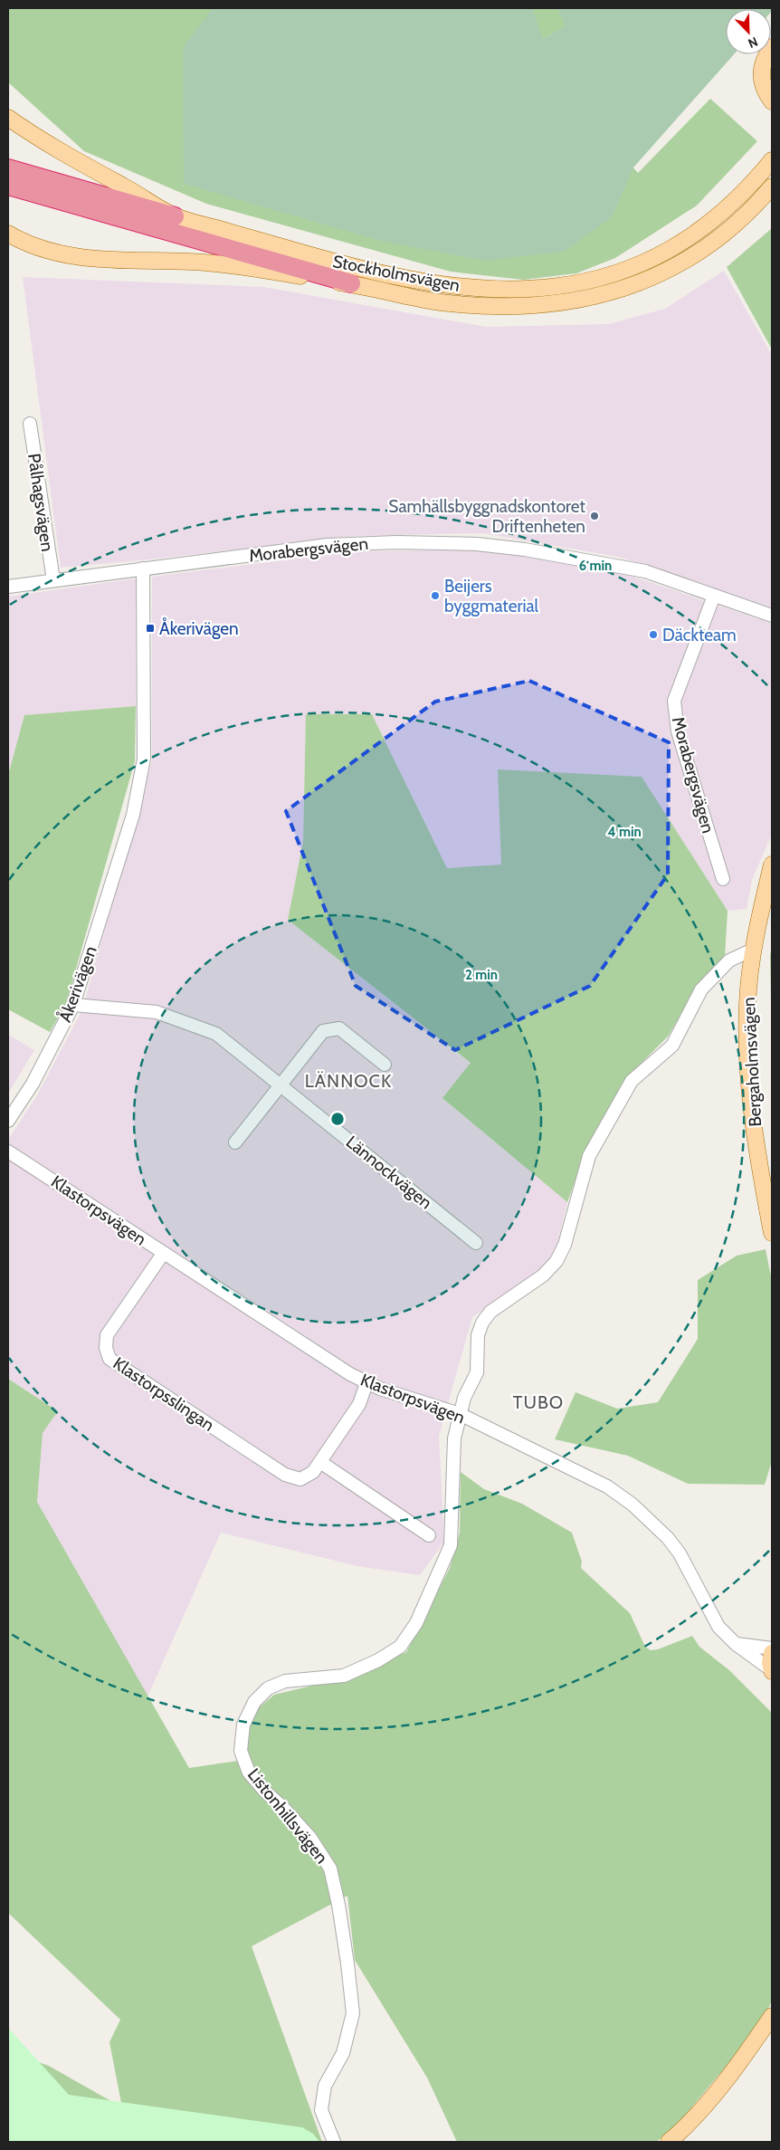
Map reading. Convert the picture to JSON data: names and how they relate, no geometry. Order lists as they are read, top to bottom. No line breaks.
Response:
{"streets":{"main road":["Stockholmsvägen","Bergaholmsvägen"],"street":["Pålhagsvägen","Morabergsvägen","Åkerivägen","Lännockvägen","Klastorpsvägen","Klastorpsslingan","Listonhillsvägen"]},"crossings":[["Pålhagsvägen","Morabergsvägen"],["Morabergsvägen","Åkerivägen"],["Åkerivägen","Lännockvägen"],["Bergaholmsvägen","Listonhillsvägen"],["Klastorpsvägen","Klastorpsslingan"],["Klastorpsvägen","Listonhillsvägen"]],"districts":["LÄNNOCK","TUBO"],"places":{"other":["Samhällsbyggnadskontoret Driftenheten","Beijers byggmaterial","Däckteam"],"transit":["Åkerivägen"]},"north":"bottom right","rings":["6 min","4 min","2 min"]}
